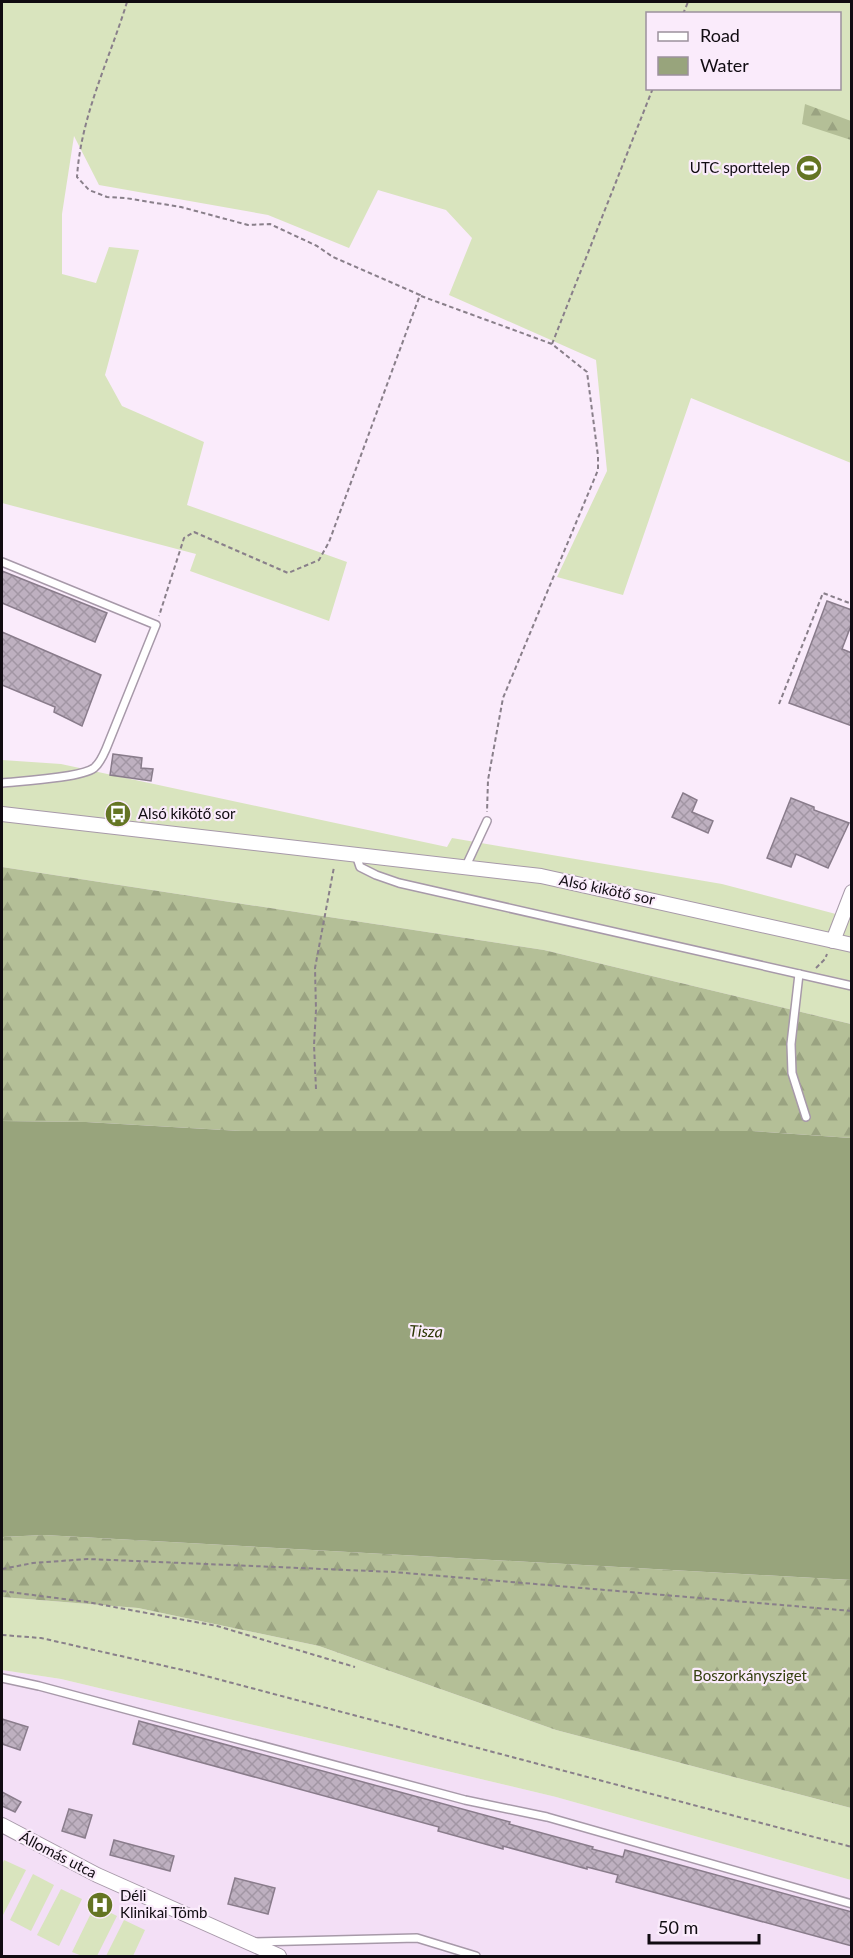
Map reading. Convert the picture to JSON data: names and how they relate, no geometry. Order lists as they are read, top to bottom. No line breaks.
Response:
{"streets":{"street":["Alsó kikötő sor","Állomás utca"]},"water":["Tisza"],"parks":["Boszorkánysziget"],"places":{"sports":["UTC sporttelep"],"bus stop":["Alsó kikötő sor"],"hospital":["Déli Klinikai Tömb"]},"legend":["Road","Water"],"scale_bar":"50 m"}
